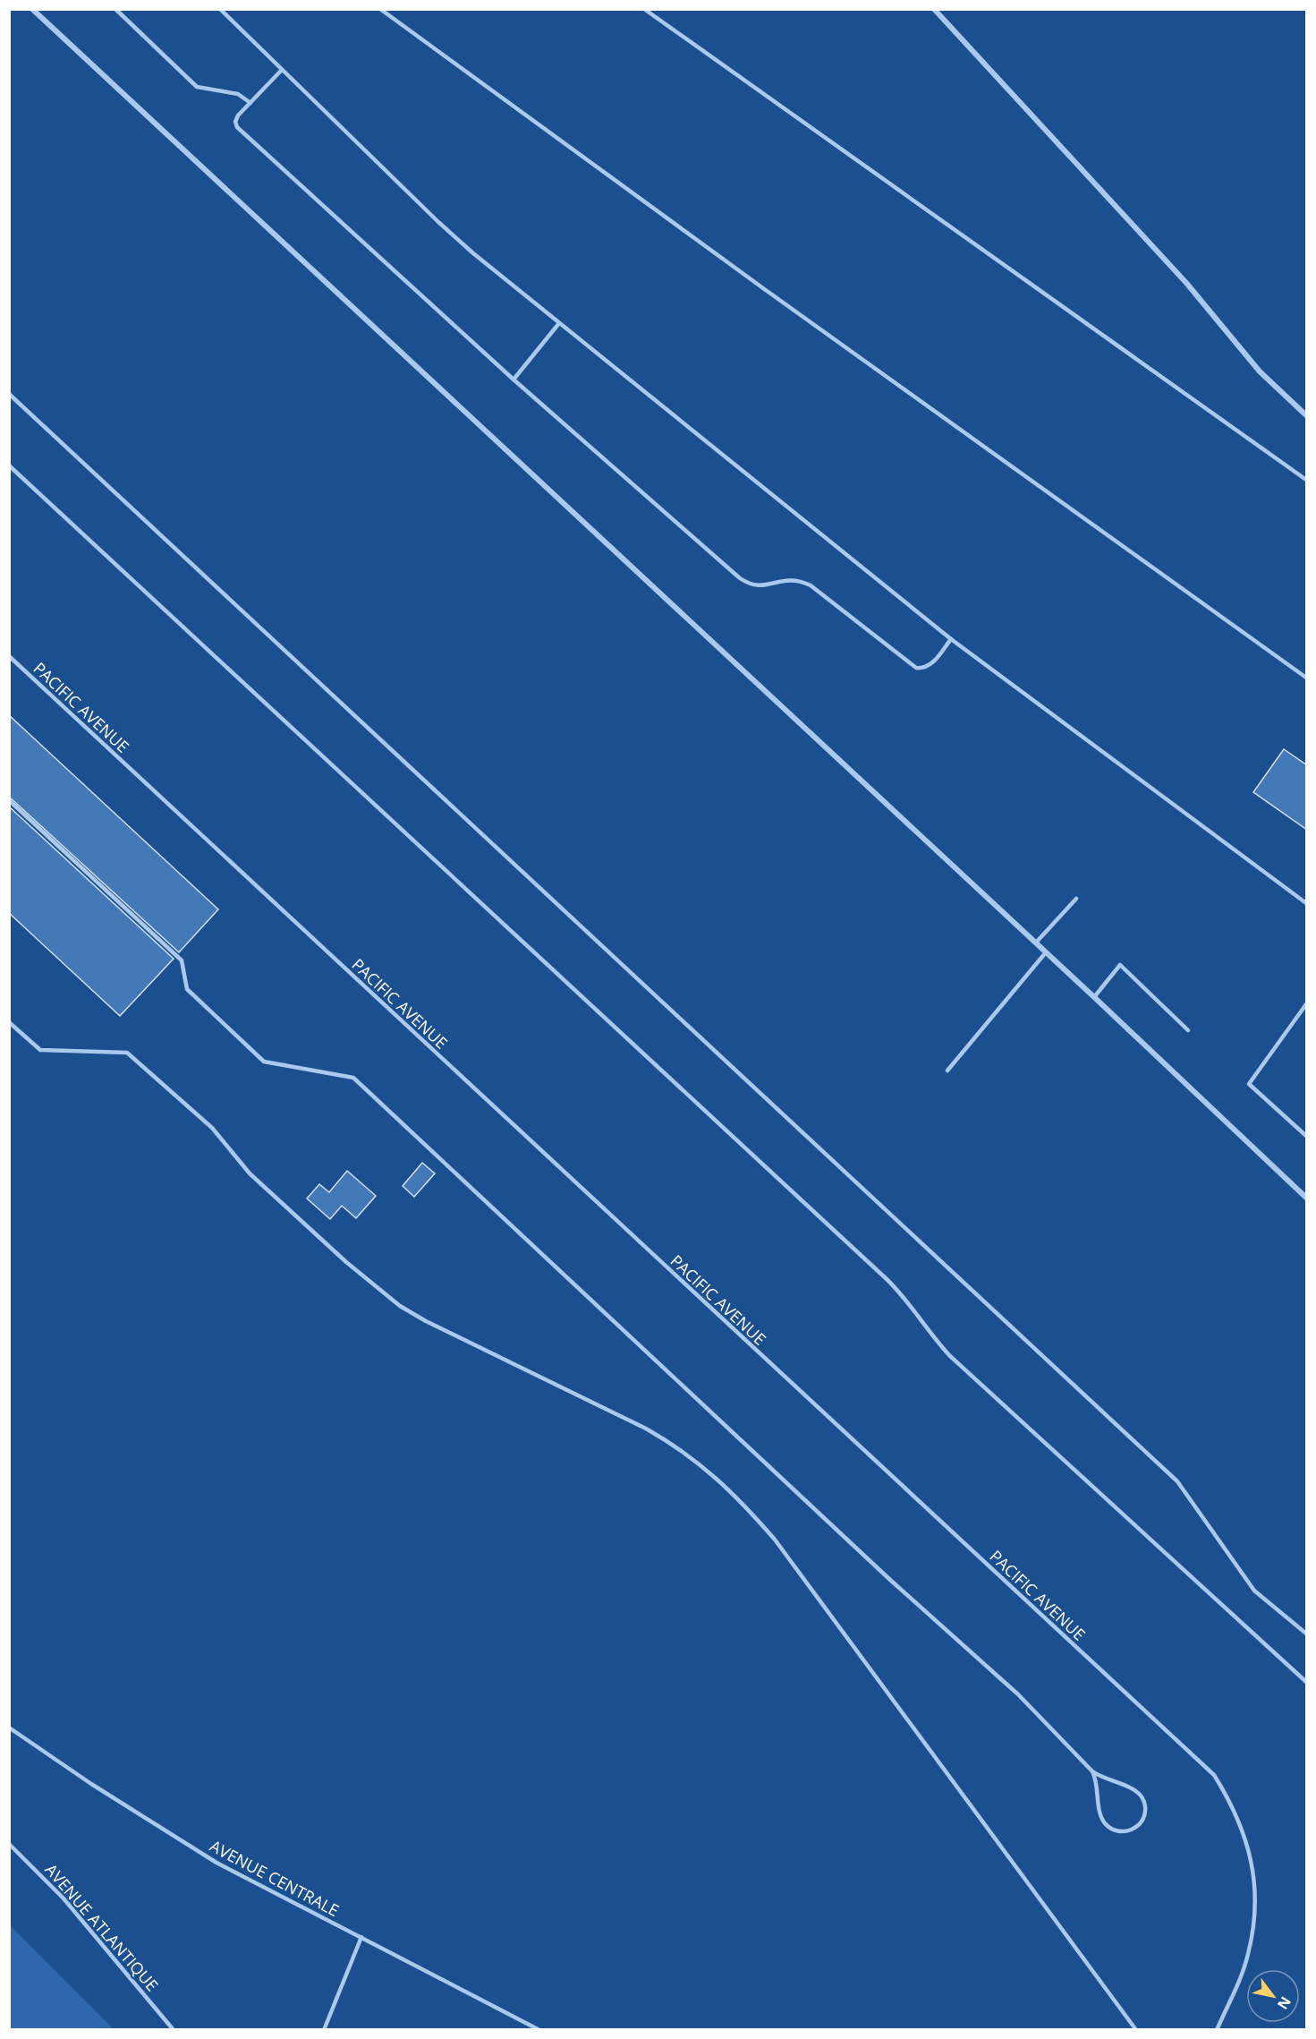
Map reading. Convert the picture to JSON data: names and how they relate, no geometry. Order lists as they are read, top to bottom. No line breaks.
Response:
{"streets":{"lane":["PACIFIC AVENUE","AVENUE CENTRALE","AVENUE ATLANTIQUE"]},"north":"bottom right"}
